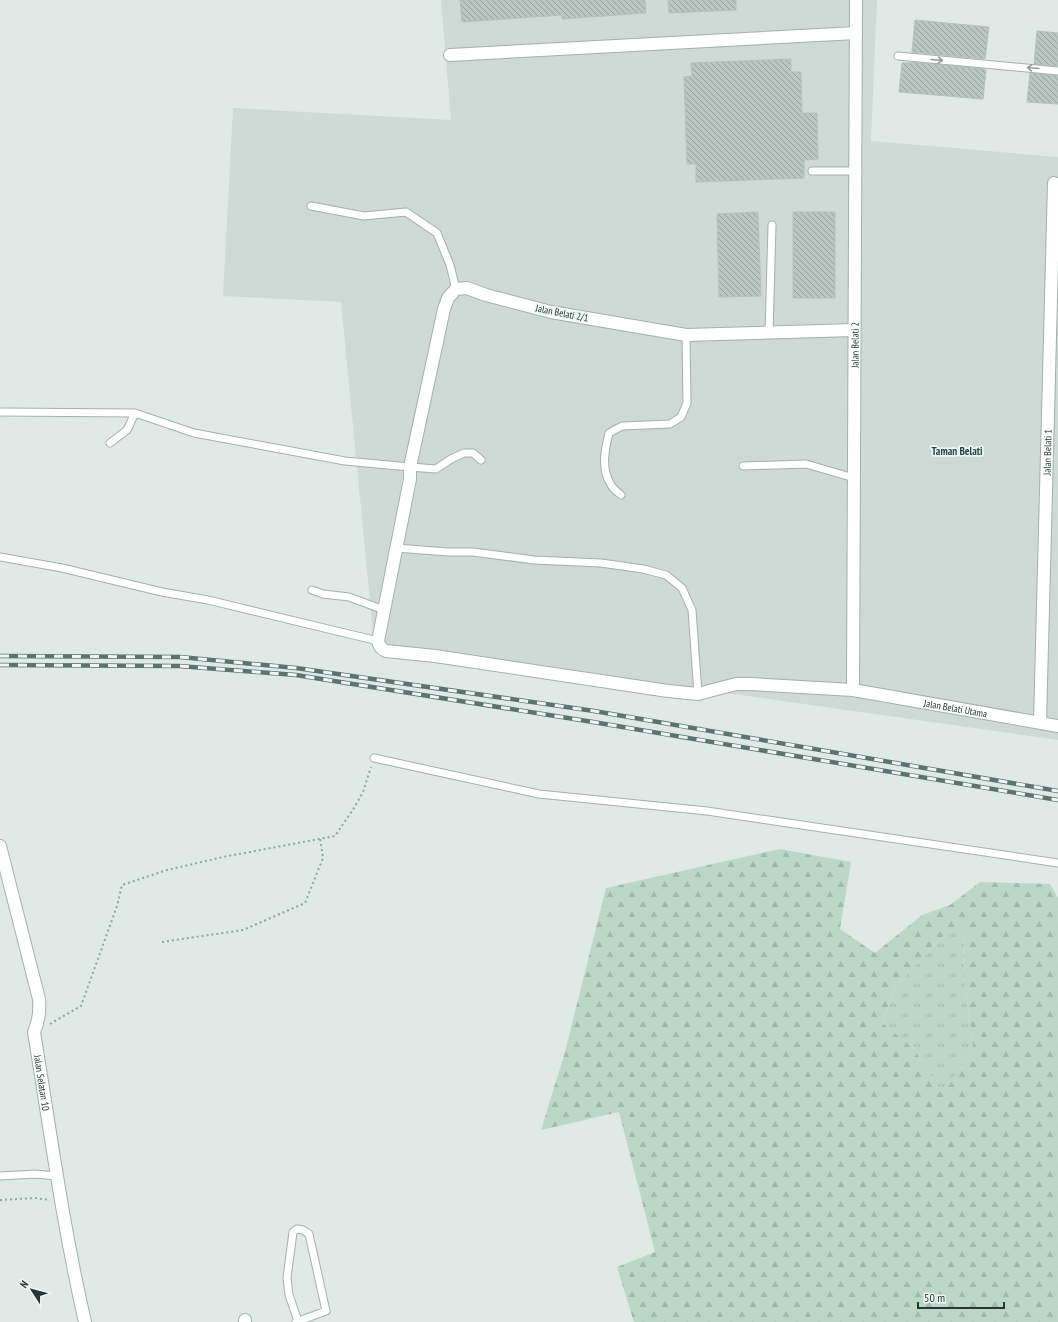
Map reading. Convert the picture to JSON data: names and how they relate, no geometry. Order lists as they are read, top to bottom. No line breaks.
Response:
{"streets":{"street":["Jalan Belati 2/1","Jalan Belati 2","Jalan Belati 1","Jalan Belati Utama","Jalan Selatan 10"]},"crossings":[["Jalan Belati 2/1","Jalan Belati 2"],["Jalan Belati 2","Jalan Belati Utama"],["Jalan Belati 1","Jalan Belati Utama"]],"districts":["Taman Belati"],"scale_bar":"50 m","north":"top left"}
